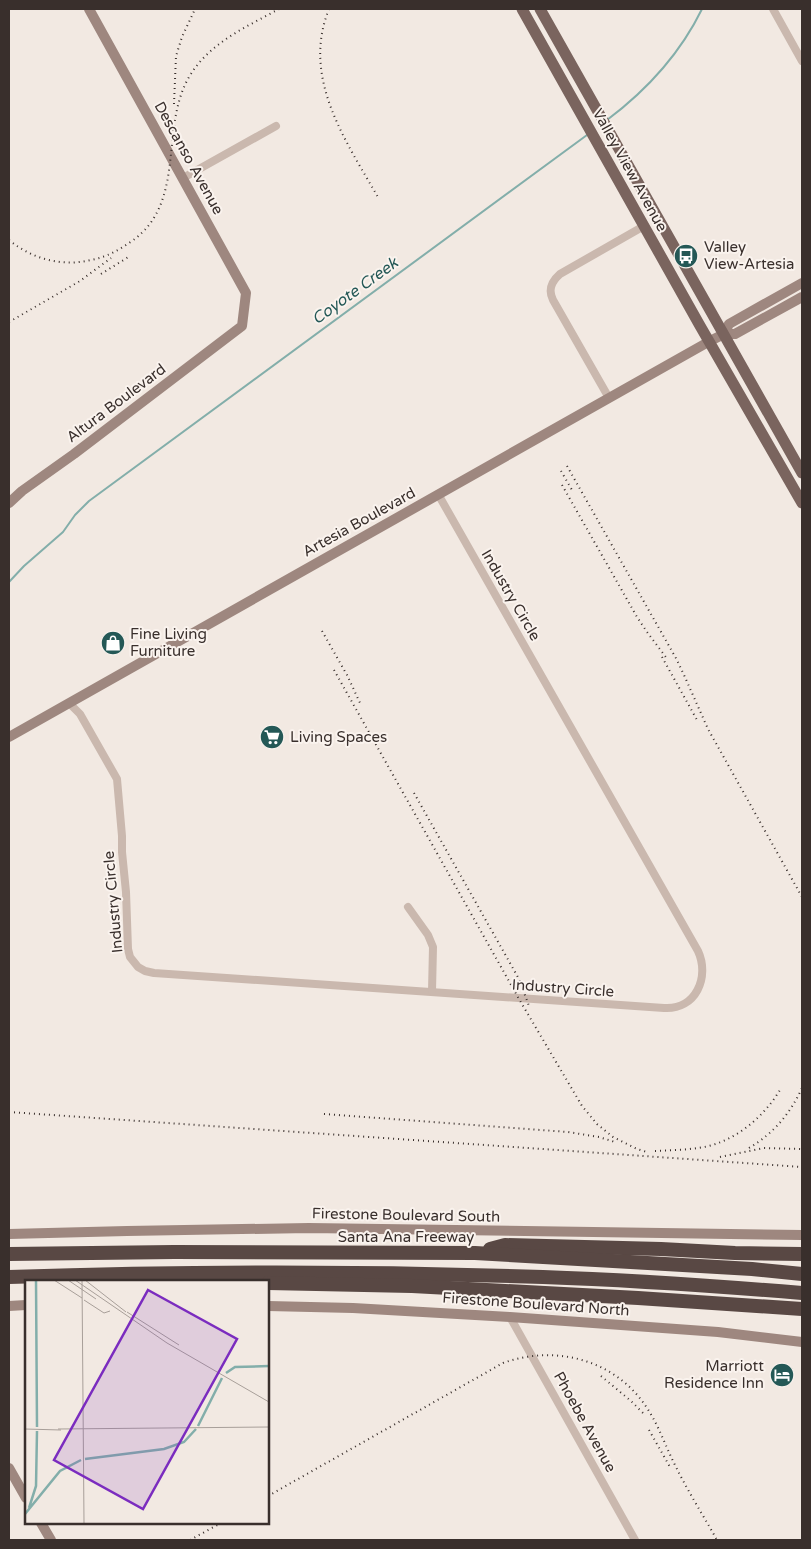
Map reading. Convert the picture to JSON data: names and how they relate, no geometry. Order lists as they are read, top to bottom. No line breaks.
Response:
{"streets":{"highway":["Santa Ana Freeway"],"main road":["Valley View Avenue"],"street":["Descanso Avenue","Altura Boulevard","Artesia Boulevard","Industry Circle","Firestone Boulevard South","Firestone Boulevard North","Phoebe Avenue"]},"crossings":[["Descanso Avenue","Altura Boulevard"],["Valley View Avenue","Artesia Boulevard"],["Artesia Boulevard","Industry Circle"],["Firestone Boulevard North","Phoebe Avenue"]],"water":["Coyote Creek"],"places":{"bus stop":["Valley View-Artesia"],"shop":["Fine Living Furniture"],"supermarket":["Living Spaces"],"hotel":["Marriott Residence Inn"]}}
